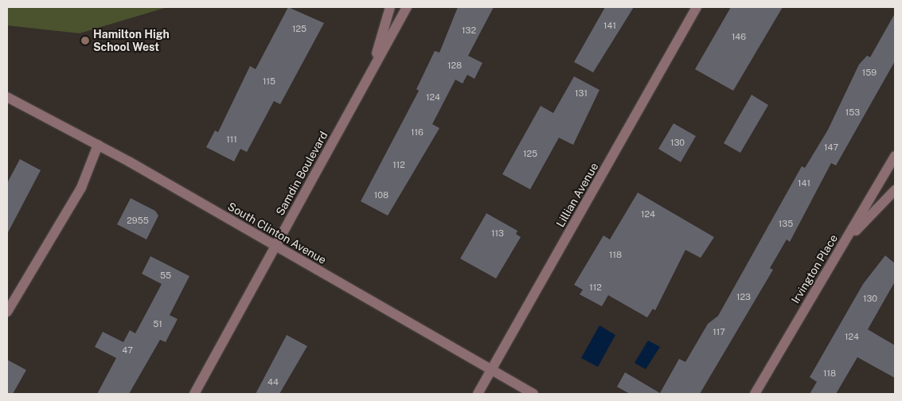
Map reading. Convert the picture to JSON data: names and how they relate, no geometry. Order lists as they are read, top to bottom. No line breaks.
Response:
{"streets":{"street":["Samdin Boulevard","Lillian Avenue","South Clinton Avenue","Irvington Place"]},"crossings":[["Samdin Boulevard","South Clinton Avenue"],["Lillian Avenue","South Clinton Avenue"]],"places":["Hamilton High School West"],"house_numbers":["141","125","132","146","128","159","115","131","124","153","116","111","130","147","125","112","141","108","124","2955","135","113","118","55","112","123","130","51","117","124","47","118","44"]}
